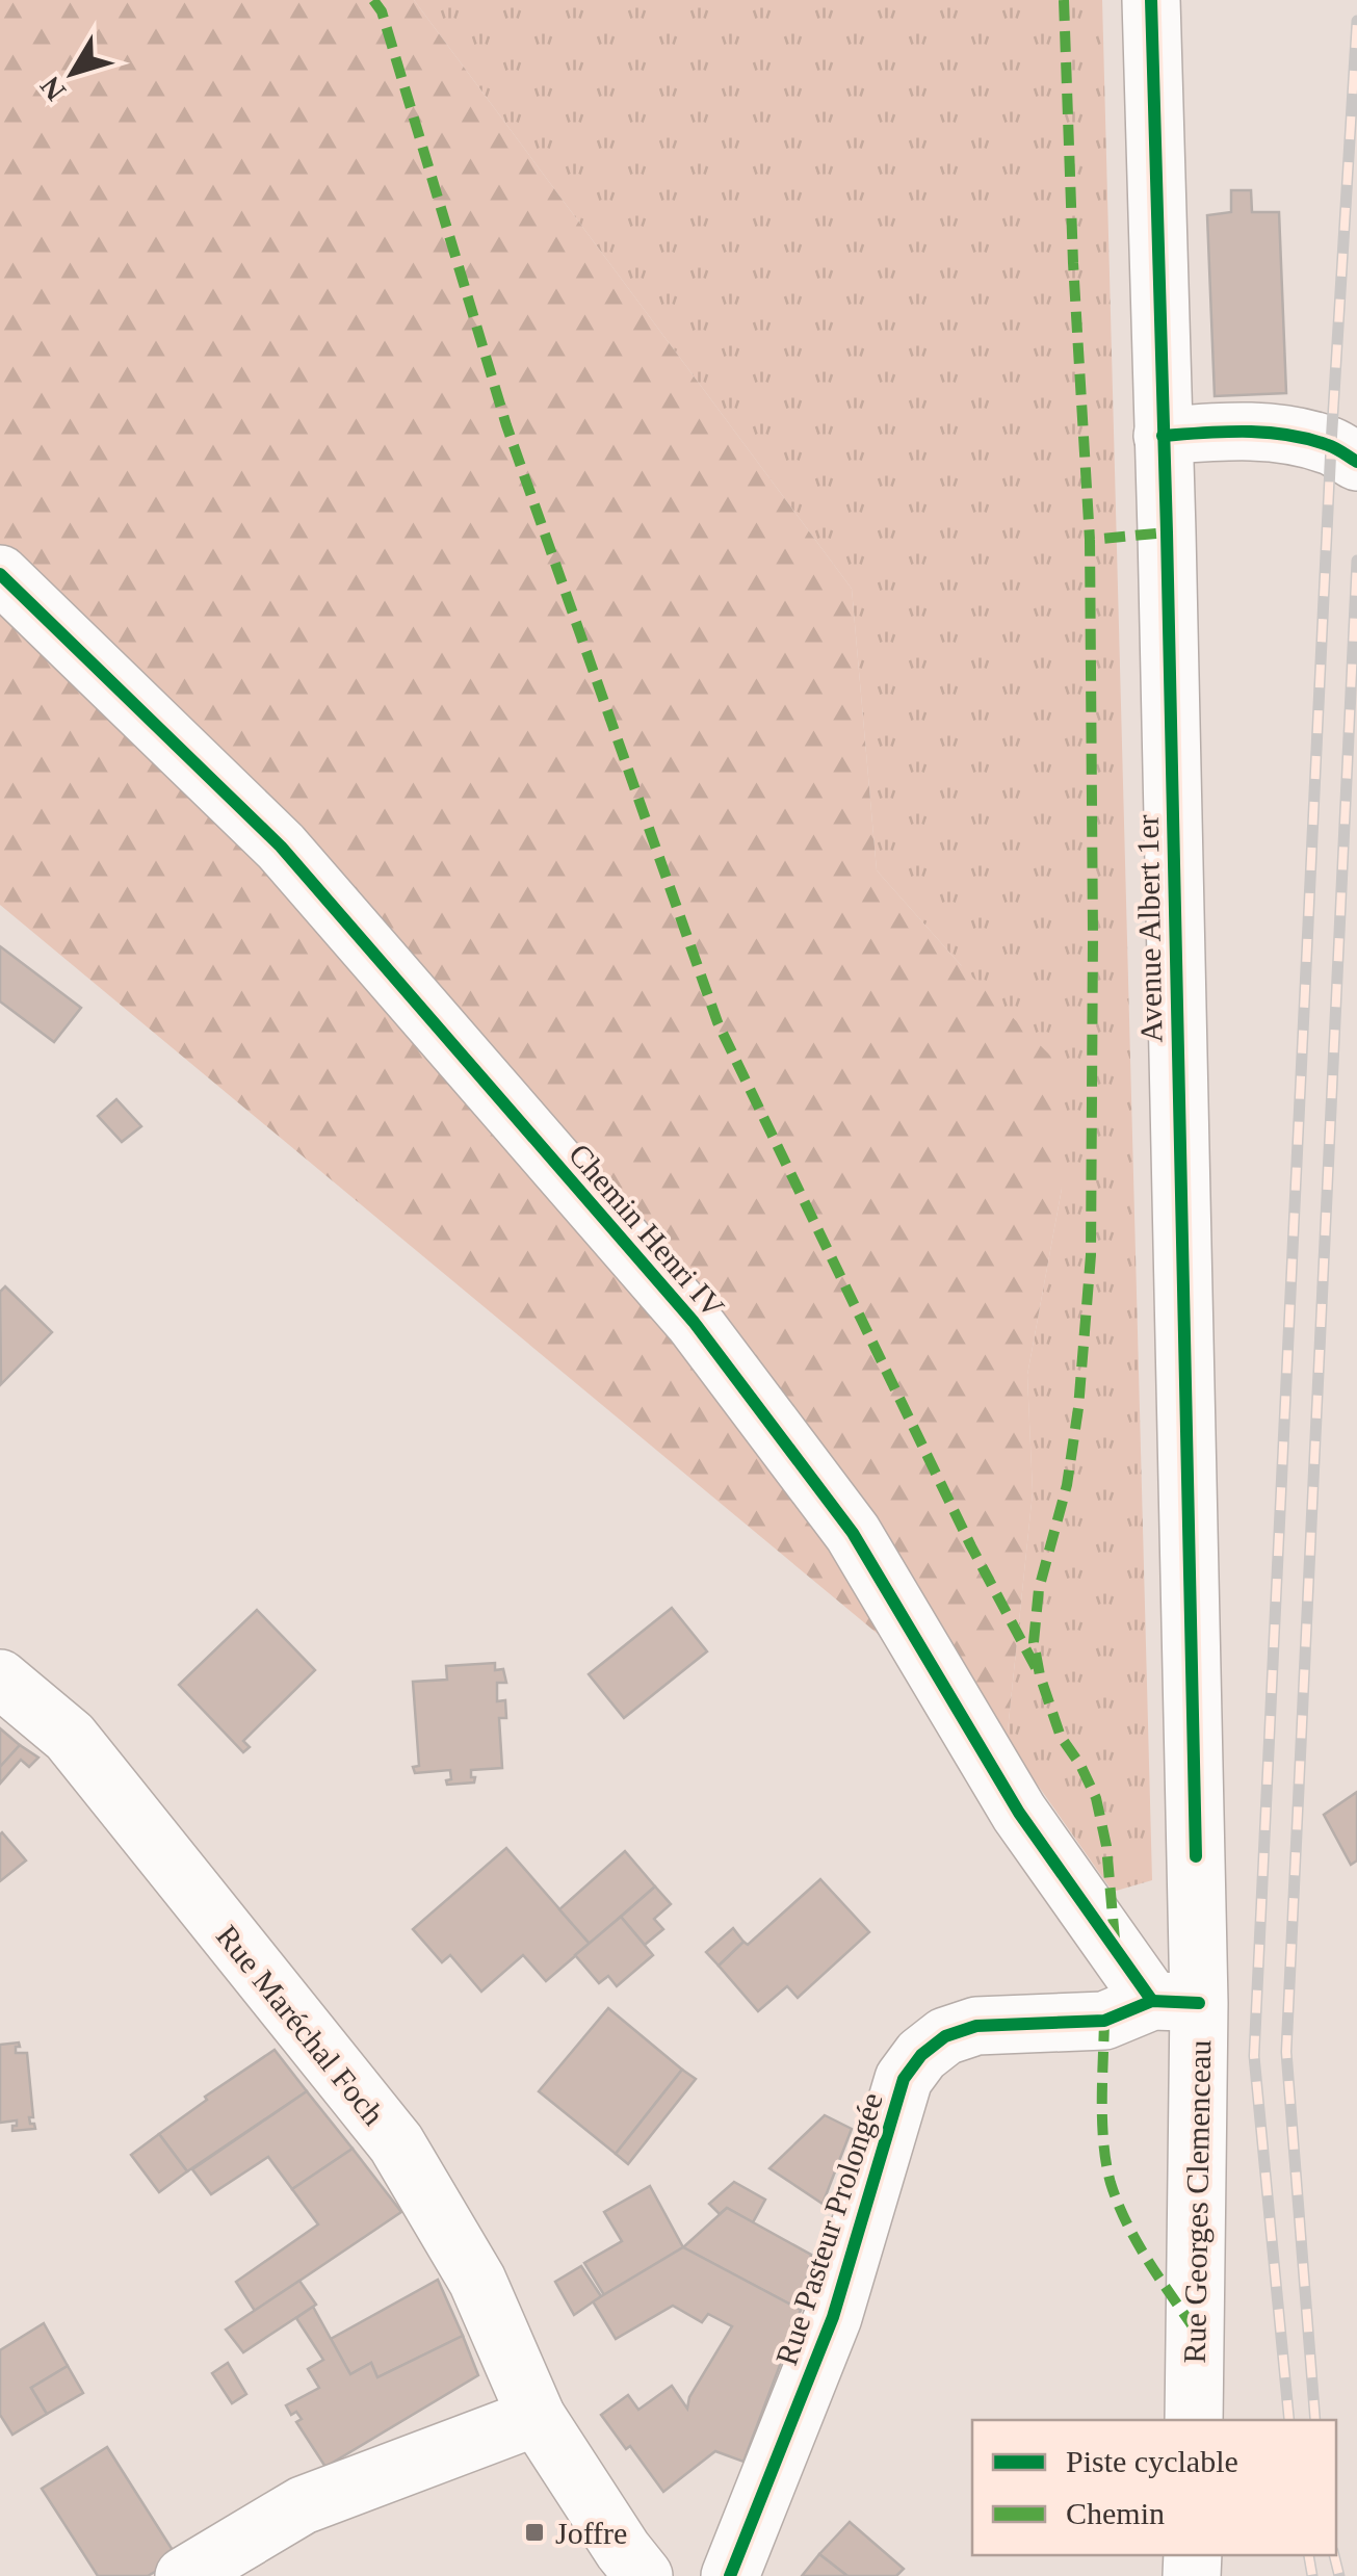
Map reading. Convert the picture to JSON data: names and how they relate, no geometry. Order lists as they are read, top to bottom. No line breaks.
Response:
{"streets":{"street":["Avenue Albert 1er","Chemin Henri IV","Rue Maréchal Foch","Rue Georges Clemenceau","Rue Pasteur Prolongée"]},"crossings":[["Avenue Albert 1er","Rue Georges Clemenceau"],["Chemin Henri IV","Rue Georges Clemenceau"],["Chemin Henri IV","Rue Pasteur Prolongée"],["Rue Georges Clemenceau","Rue Pasteur Prolongée"]],"places":{"transit":["Joffre"]},"legend":["Piste cyclable","Chemin"],"north":"bottom left"}
